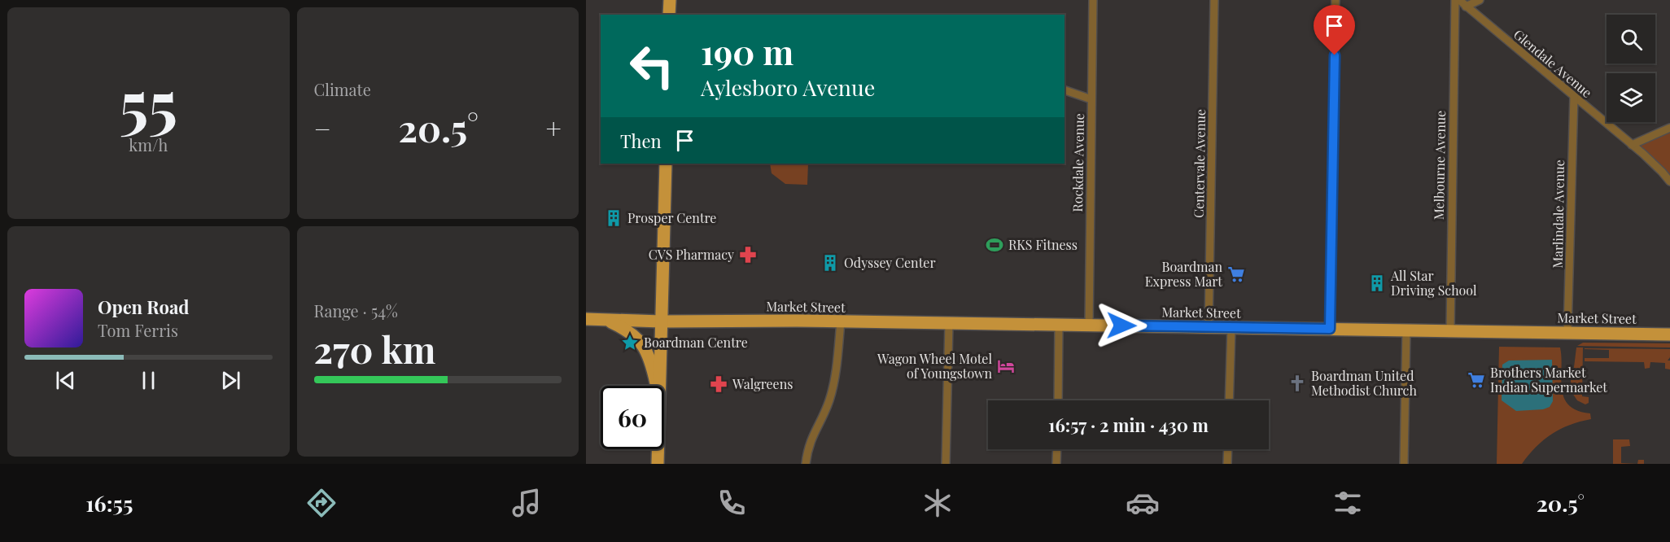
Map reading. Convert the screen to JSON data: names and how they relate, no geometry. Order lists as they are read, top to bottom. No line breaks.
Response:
{"streets":{"main road":["Market Street"],"street":["Glendale Avenue","Rockdale Avenue","Centervale Avenue","Melbourne Avenue","Marlindale Avenue"]},"crossings":[["Glendale Avenue","Marlindale Avenue"],["Rockdale Avenue","Market Street"],["Centervale Avenue","Market Street"],["Melbourne Avenue","Market Street"],["Marlindale Avenue","Market Street"]],"places":{"building":["Prosper Centre","Odyssey Center","All Star Driving School"],"sports":["RKS Fitness"],"pharmacy":["CVS Pharmacy","Walgreens"],"supermarket":["Boardman Express Mart","Brothers Market Indian Supermarket"],"place":["Boardman Centre"],"hotel":["Wagon Wheel Motel of Youngstown"],"church":["Boardman United Methodist Church"]},"page":{"tile":[["55","km/h"],"Climate",["Range · 54%","270 km"]],"turn":["190 m","Aylesboro Avenue"],"heat":["−","20.5°","+"],"then":"Then","song":["Open Road","Tom Ferris"],"limit":"60","trip":"16:57 · 2 min · 430 m","tabs":["16:55","20.5°"]}}
